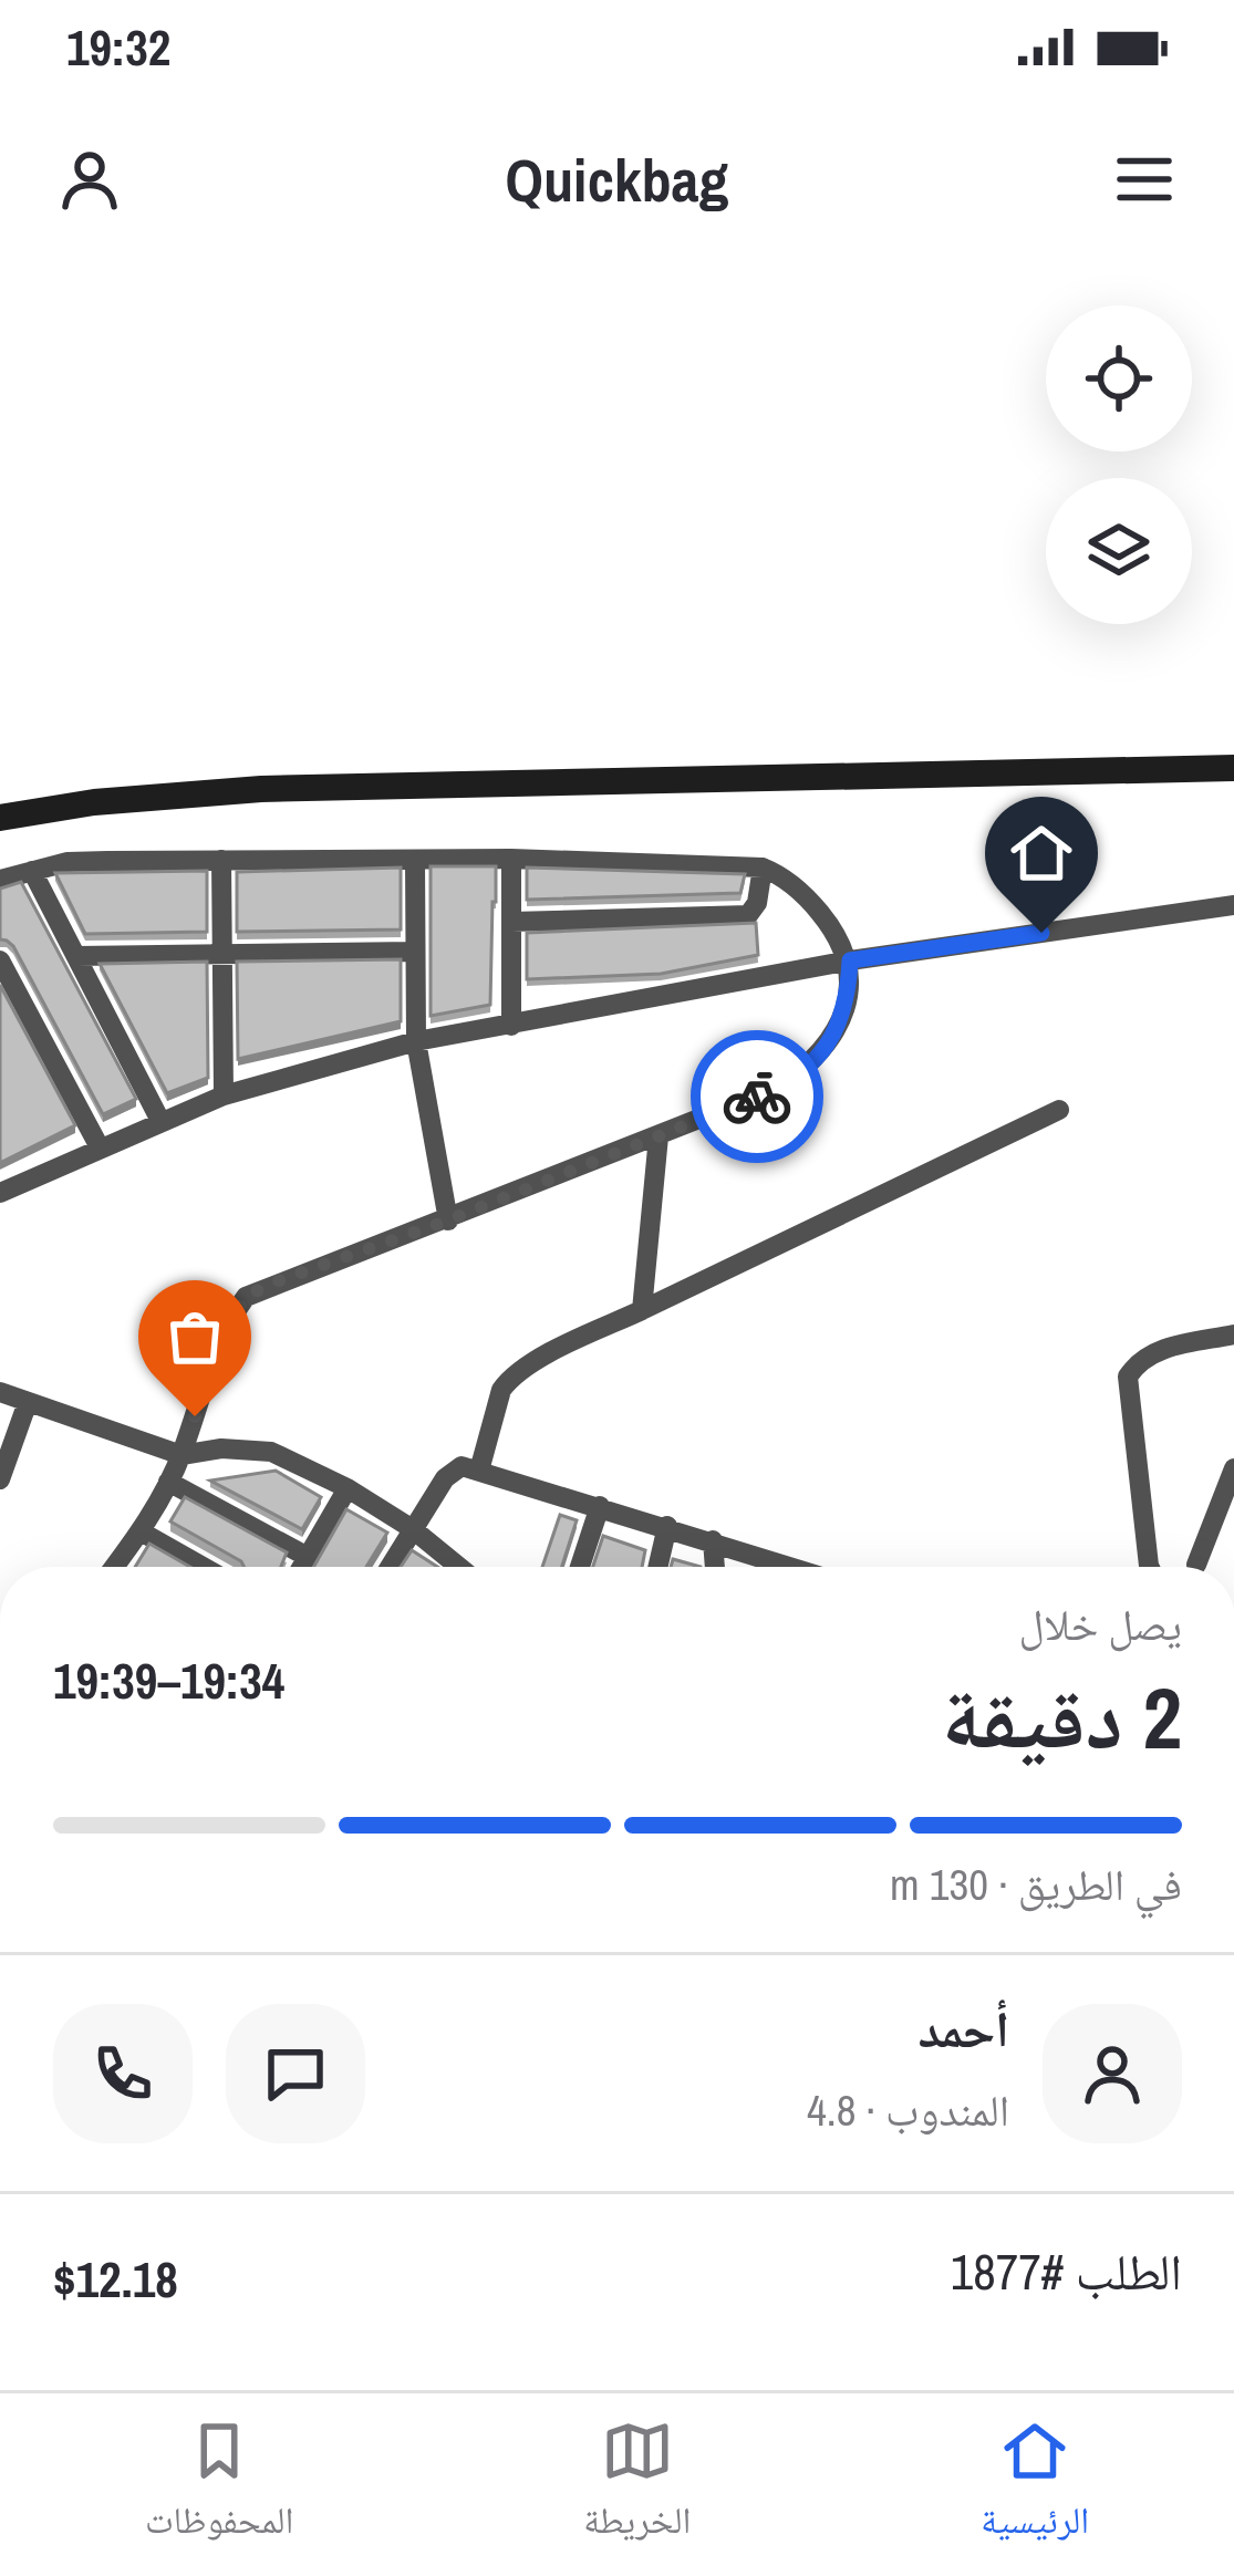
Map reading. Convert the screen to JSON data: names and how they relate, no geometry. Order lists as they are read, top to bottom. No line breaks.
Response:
{"page":{"status":"19:32","header":"Quickbag","heading":["2 دقيقة","يصل خلال","19:34–19:39"],"panel":["أحمد","المندوب · 4.8","الطلب #1877","$12.18"],"bar":"في الطريق · 130 m","tabs":["الرئيسية","الخريطة","المحفوظات"]}}
